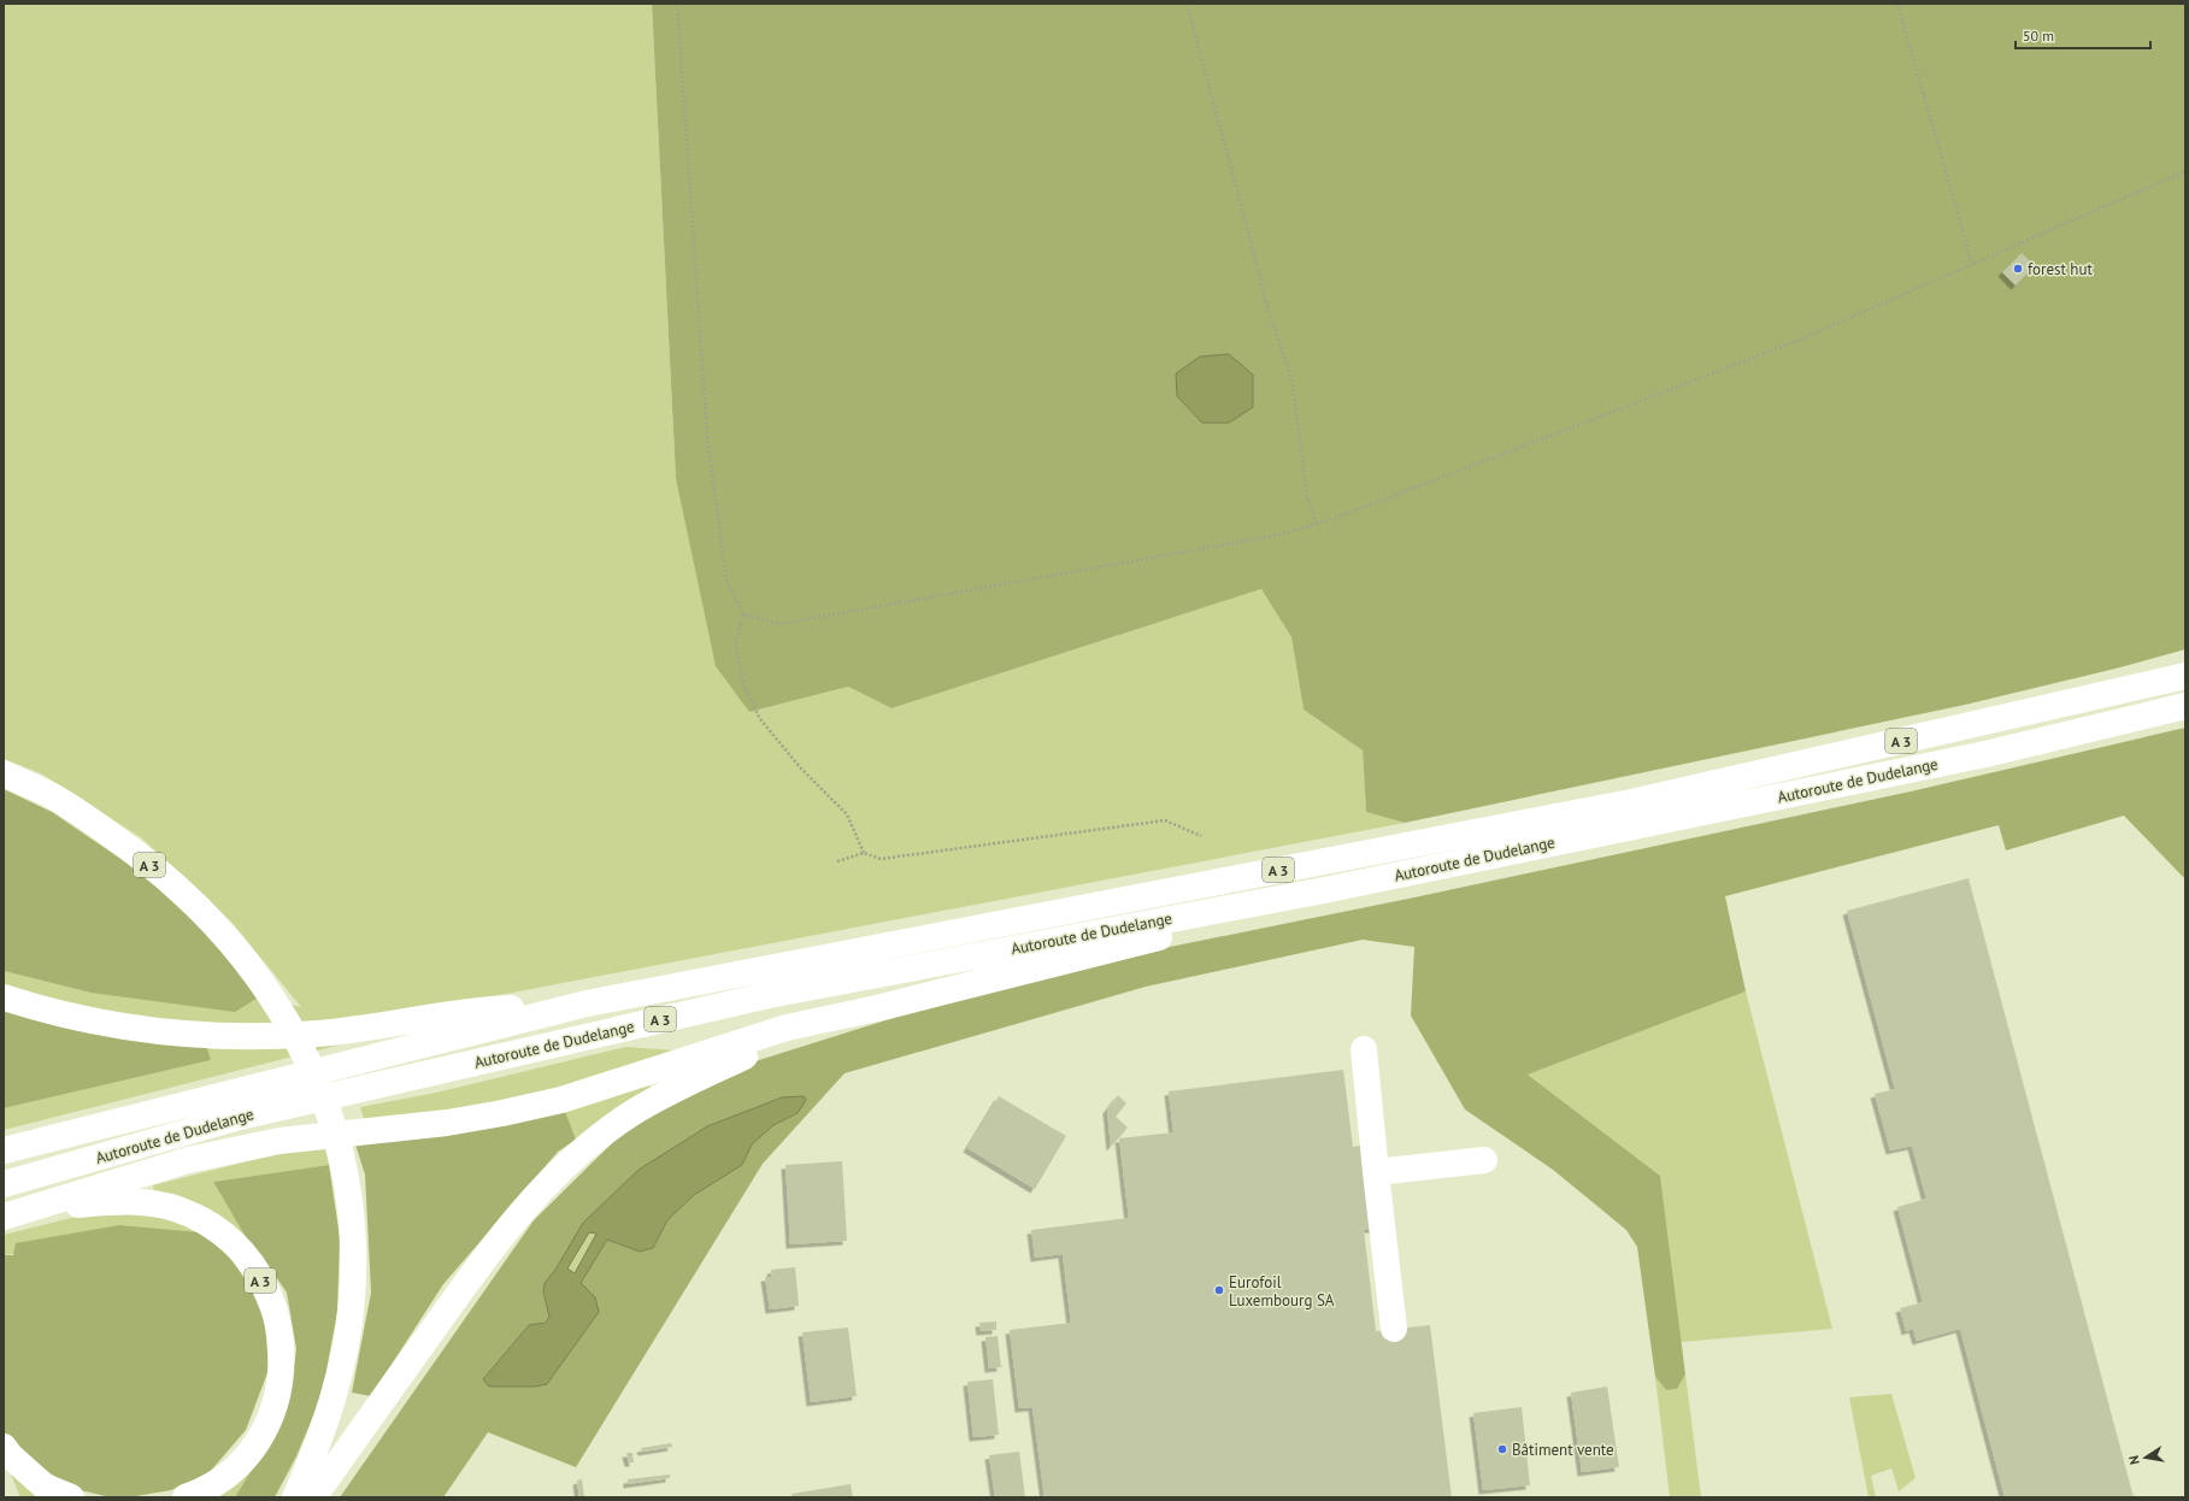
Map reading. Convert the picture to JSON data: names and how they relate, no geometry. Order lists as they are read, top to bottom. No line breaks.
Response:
{"streets":{"main road":["A 3","Autoroute de Dudelange"]},"crossings":[["A 3","Autoroute de Dudelange"]],"places":["forest hut","Eurofoil Luxembourg SA","Bâtiment vente"],"scale_bar":"50 m","north":"left"}
